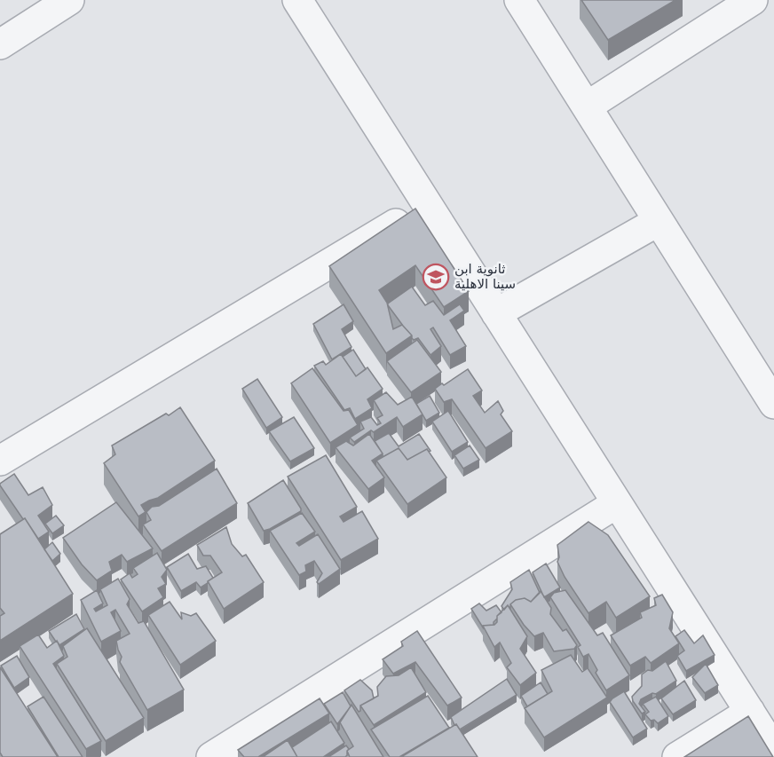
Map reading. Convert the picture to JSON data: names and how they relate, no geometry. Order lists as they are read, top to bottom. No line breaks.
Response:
{"places":{"school or university":["ثانوية ابن سينا الاهلية"]}}
